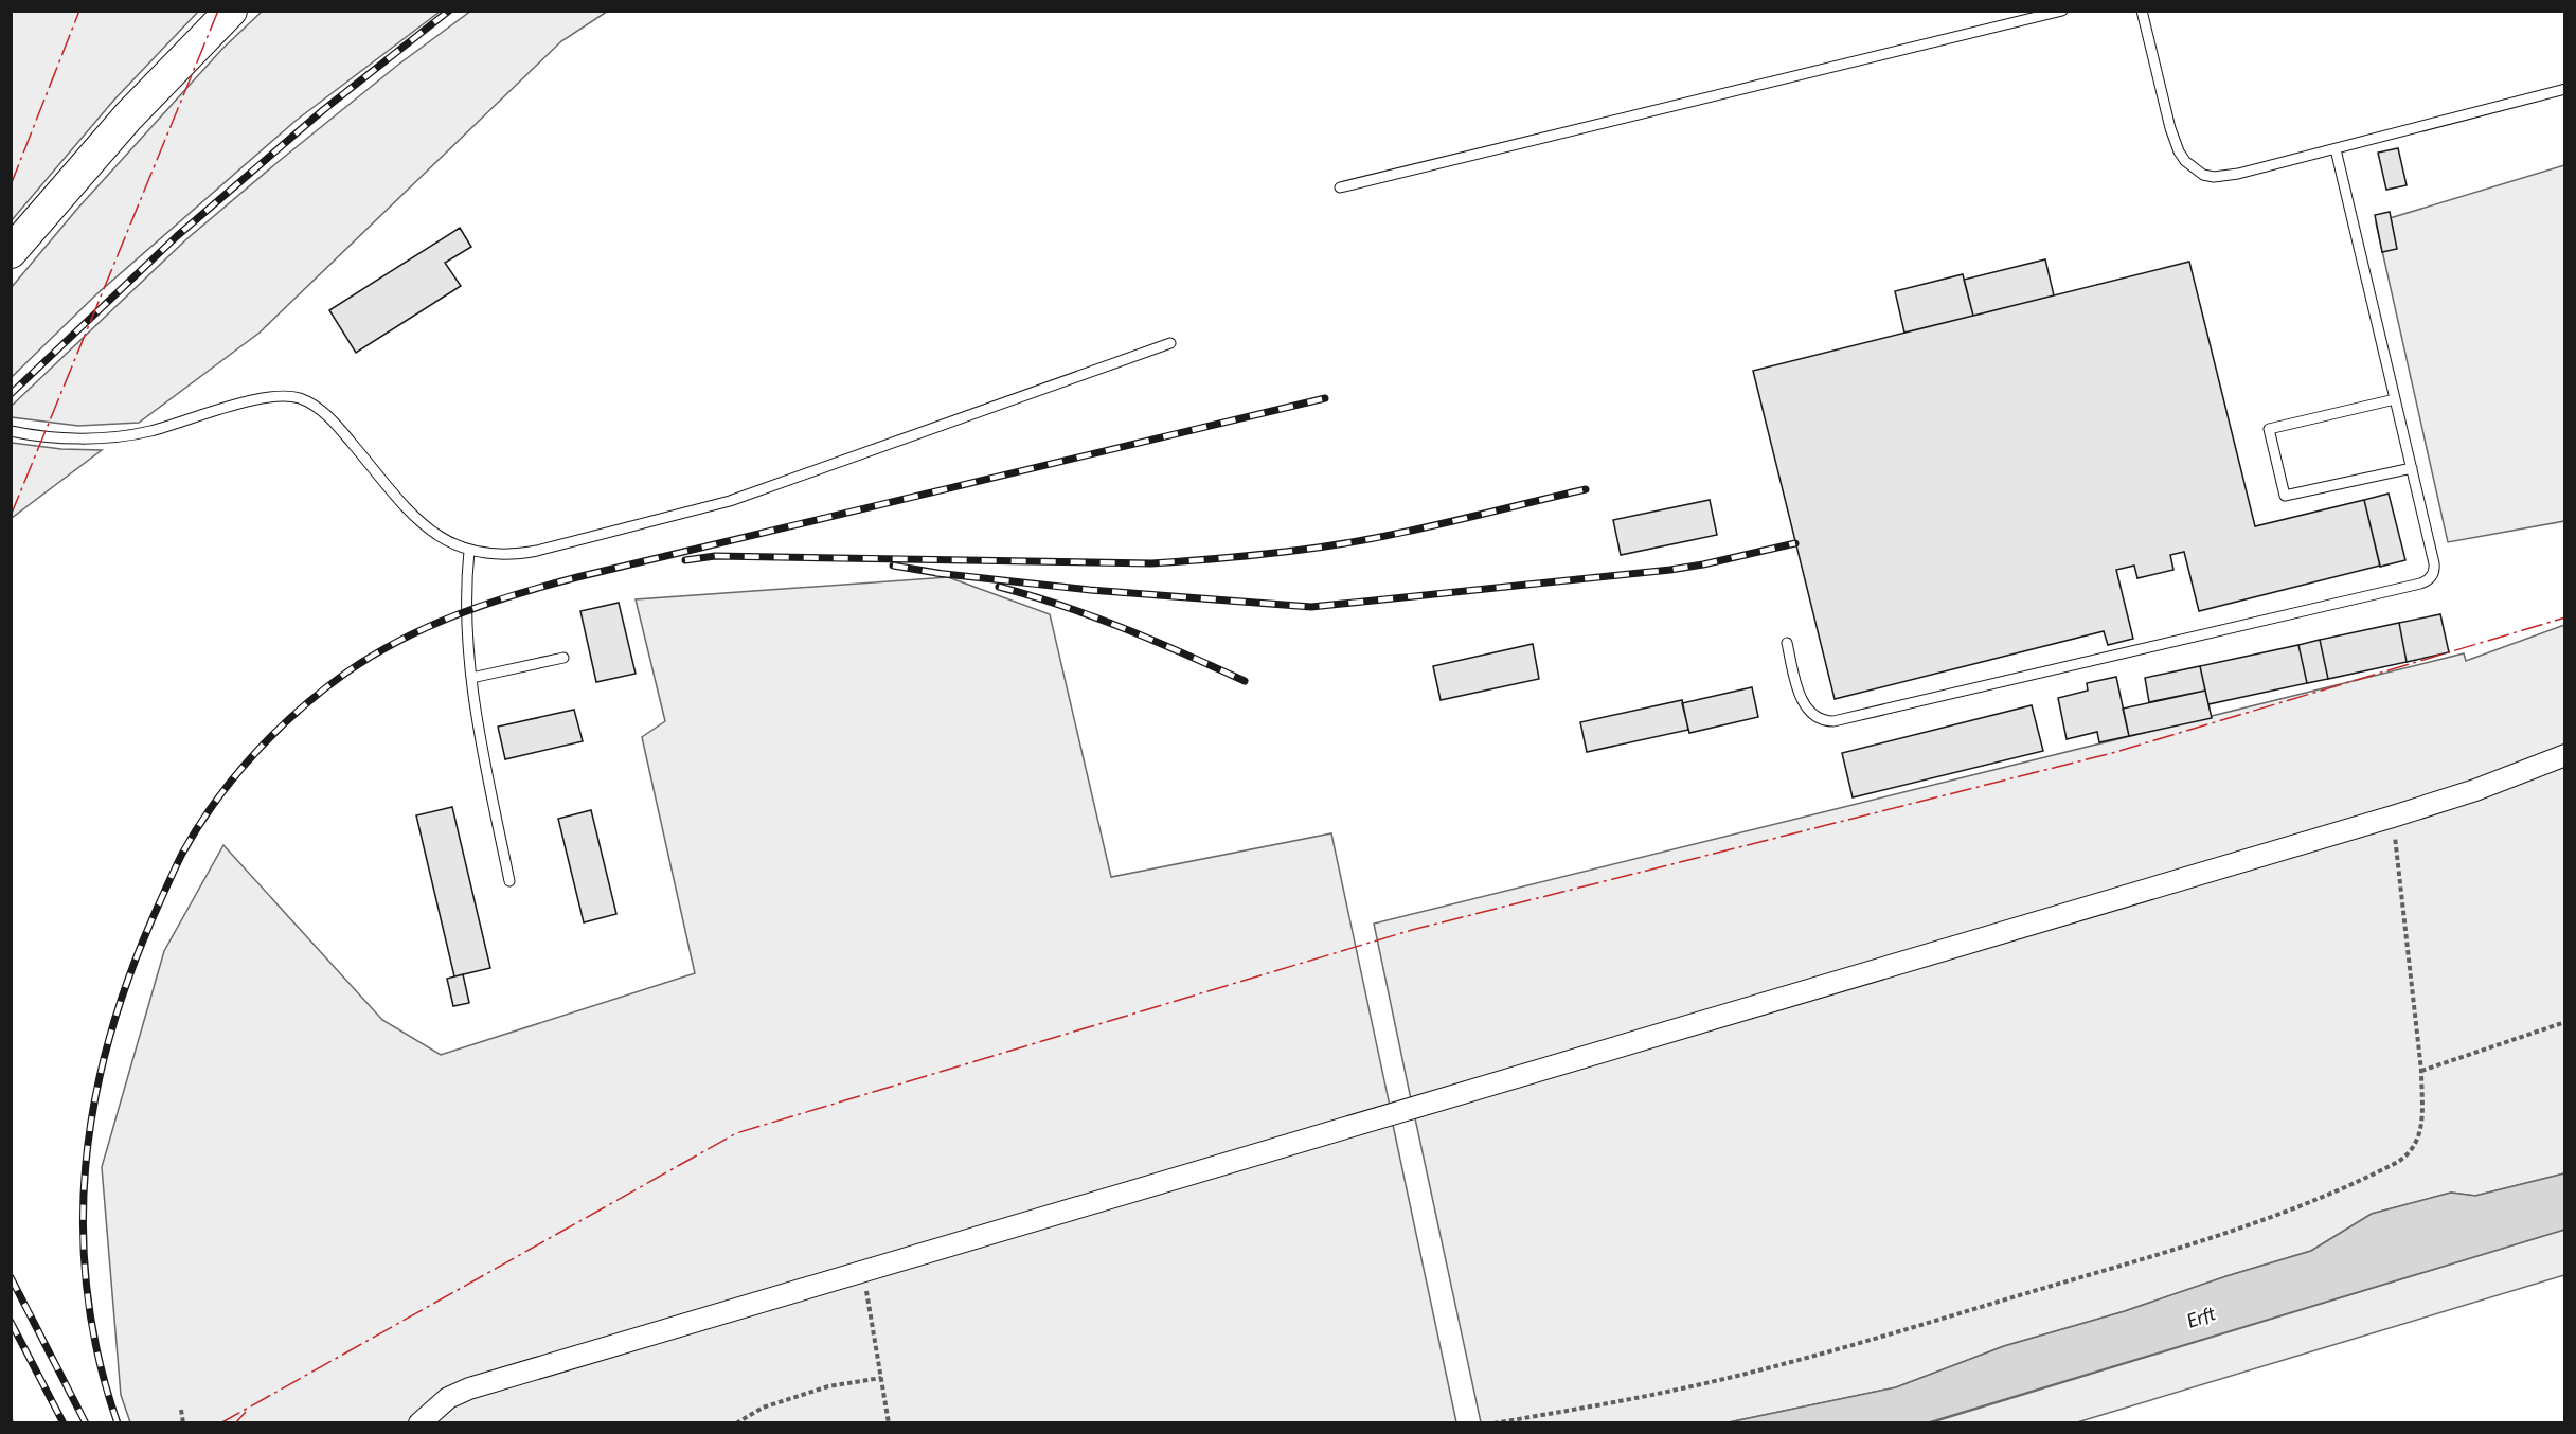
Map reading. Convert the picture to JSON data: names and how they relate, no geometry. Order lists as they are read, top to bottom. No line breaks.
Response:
{"water":["Erft"]}
